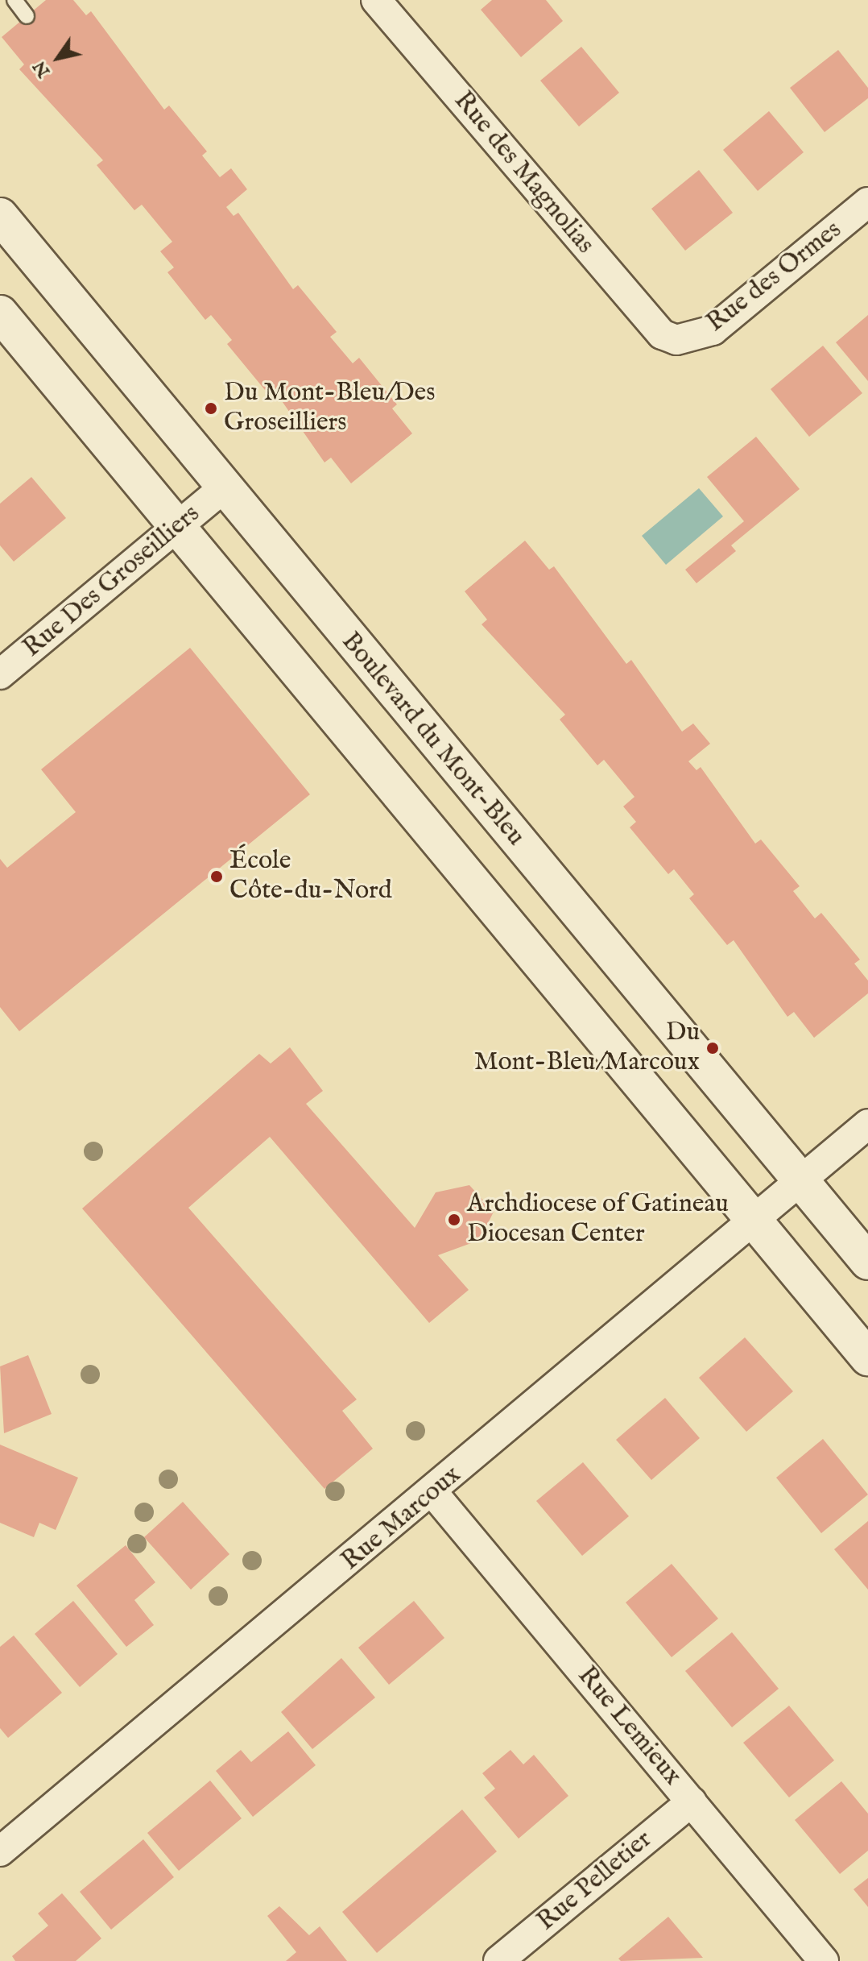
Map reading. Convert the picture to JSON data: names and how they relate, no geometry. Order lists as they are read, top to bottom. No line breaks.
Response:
{"streets":{"street":["Rue des Magnolias","Rue des Ormes","Rue Des Groseilliers","Boulevard du Mont-Bleu","Rue Marcoux","Rue Lemieux","Rue Pelletier"]},"crossings":[["Rue des Magnolias","Rue des Ormes"],["Rue Des Groseilliers","Boulevard du Mont-Bleu"],["Boulevard du Mont-Bleu","Rue Marcoux"],["Rue Marcoux","Rue Lemieux"],["Rue Lemieux","Rue Pelletier"]],"places":["Du Mont-Bleu/Des Groseilliers","École Côte-du-Nord","Du Mont-Bleu/Marcoux","Archdiocese of Gatineau Diocesan Center"],"north":"bottom left"}
